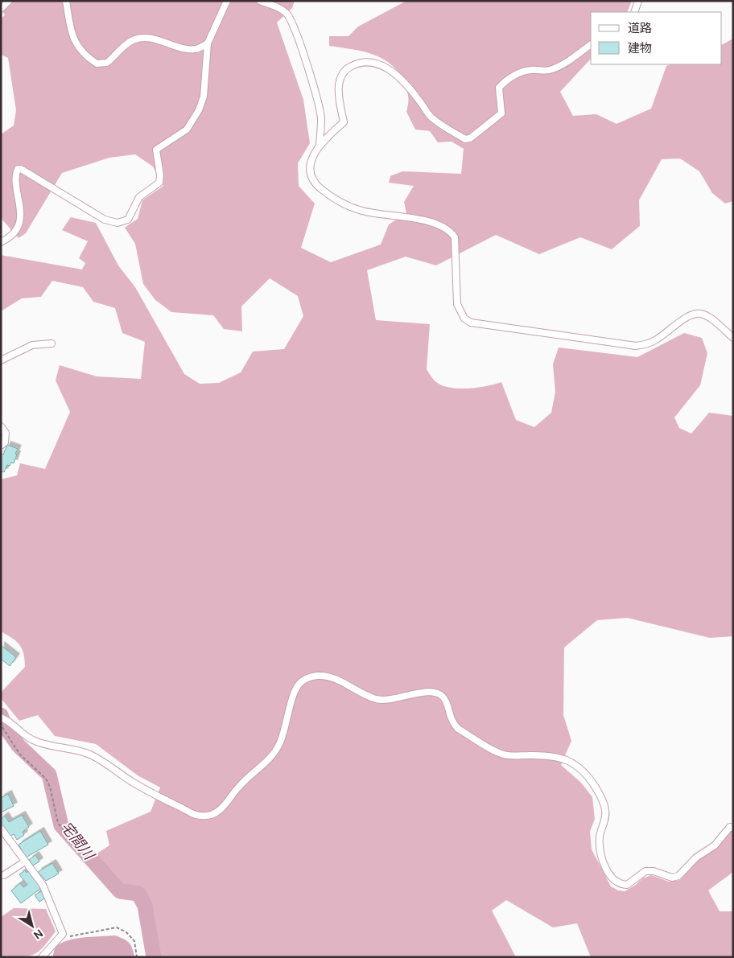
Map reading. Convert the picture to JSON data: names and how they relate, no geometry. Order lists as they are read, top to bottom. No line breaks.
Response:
{"water":["宅間川"],"legend":["道路","建物"],"north":"bottom right"}
